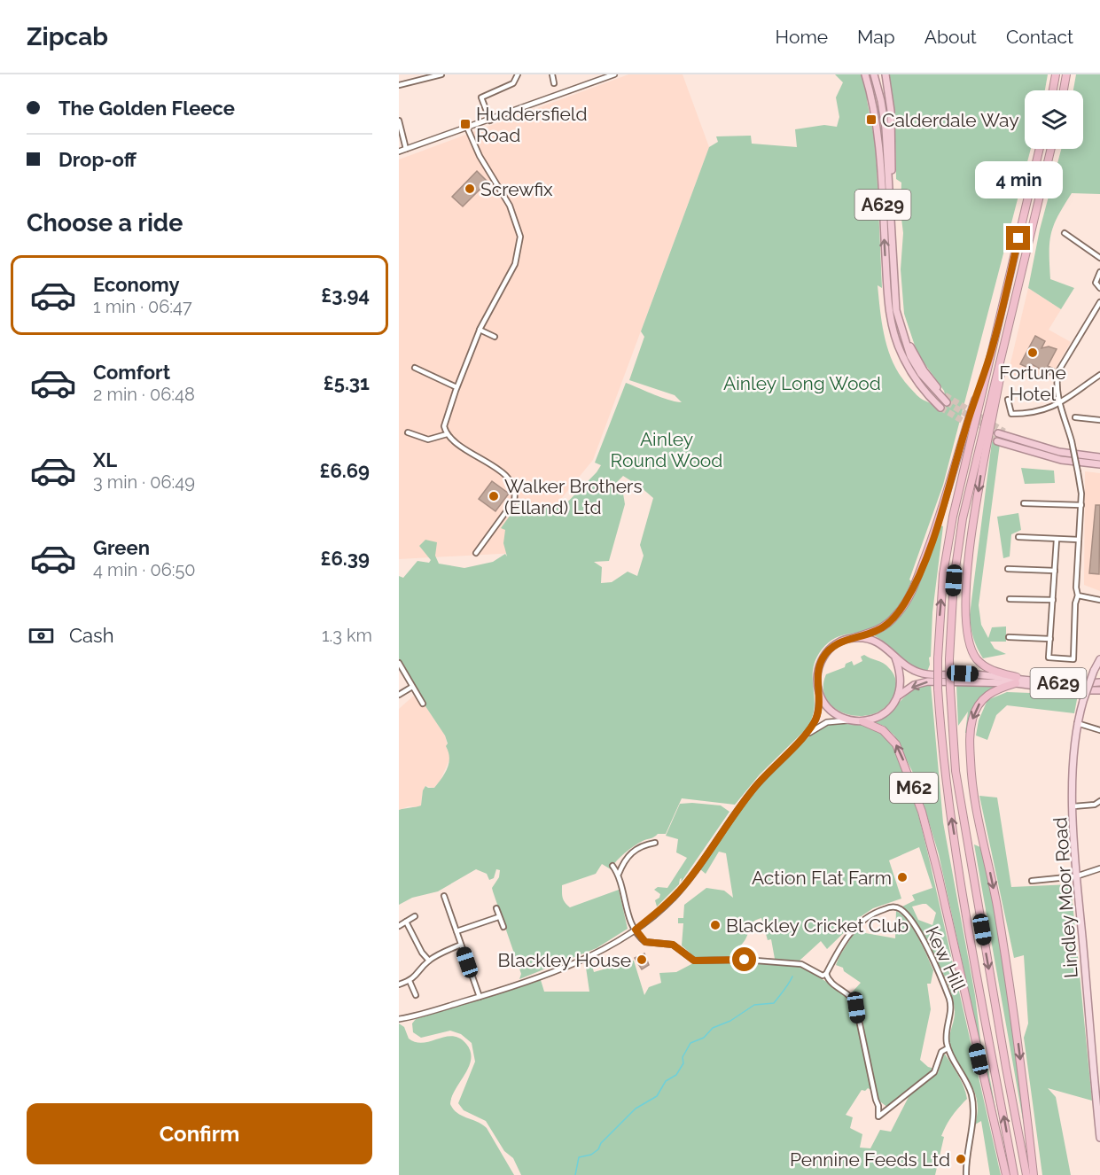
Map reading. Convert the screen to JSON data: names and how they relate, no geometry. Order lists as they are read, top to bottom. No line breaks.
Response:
{"streets":{"highway":["A629","M62"],"main road":["Lindley Moor Road"],"street":["Kew Hill"]},"crossings":[["A629","M62"]],"parks":["Ainley Long Wood","Ainley Round Wood"],"places":{"transit":["Calderdale Way","Huddersfield Road"],"other":["Screwfix","Fortune Hotel","Walker Brothers (Elland) Ltd","Action Flat Farm","Blackley Cricket Club","Blackley House","Pennine Feeds Ltd"]},"page":{"header":"Zipcab","nav":["Home","Map","About","Contact"],"banner":["The Golden Fleece","Drop-off"],"bubble":"4 min","heading":"Choose a ride","list":[{"name":"Economy","note":"1 min · 06:47","value":"£3.94"},{"name":"Comfort","note":"2 min · 06:48","value":"£5.31"},{"name":"XL","note":"3 min · 06:49","value":"£6.69"},{"name":"Green","note":"4 min · 06:50","value":"£6.39"}],"pay":["Cash","1.3 km"],"buttons":"Confirm"}}
